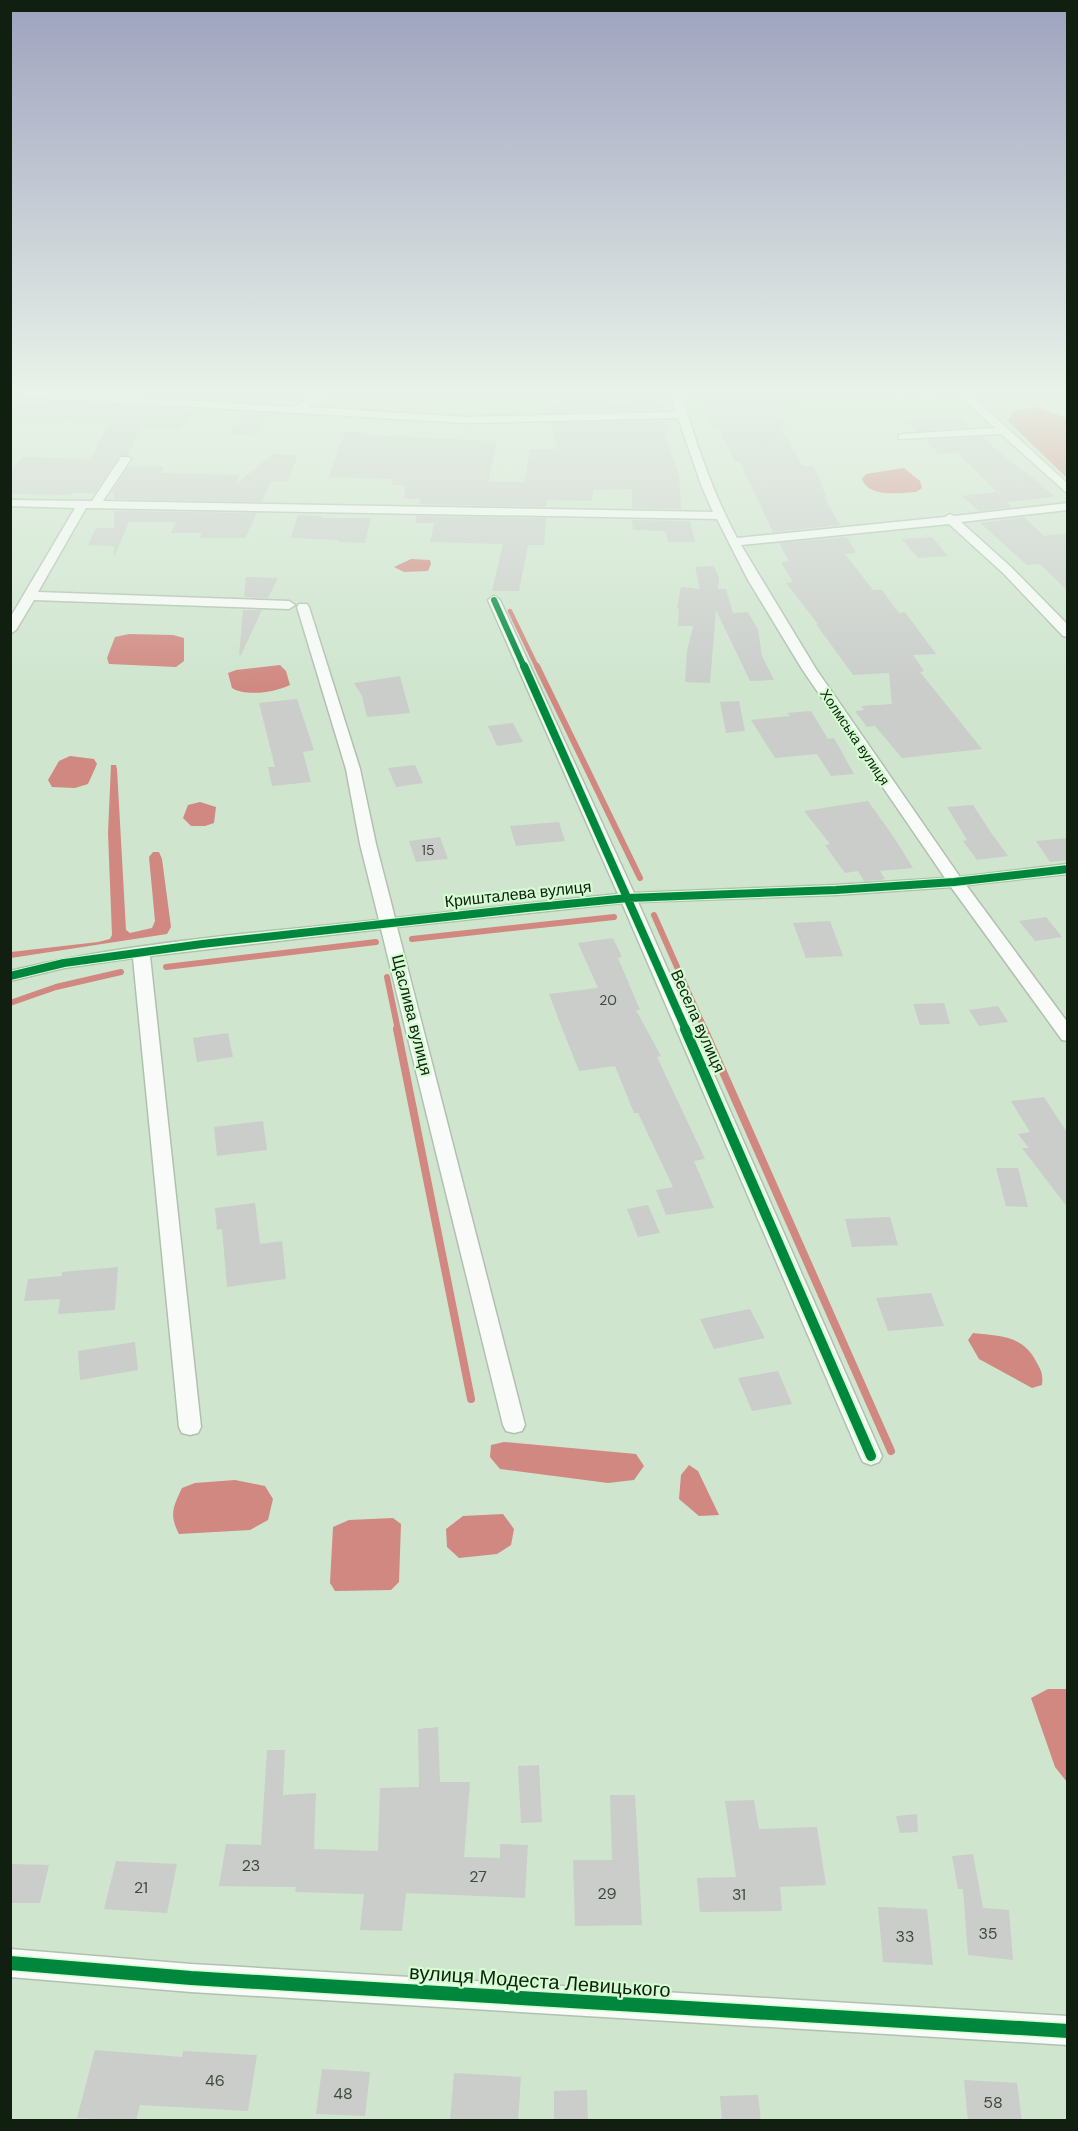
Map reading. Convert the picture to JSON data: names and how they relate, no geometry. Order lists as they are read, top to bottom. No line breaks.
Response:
{"streets":{"street":["Холмська вулиця","Кришталева вулиця","Щаслива вулиця","Весела вулиця","вулиця Модеста Левицького"]},"crossings":[["Холмська вулиця","Кришталева вулиця"],["Кришталева вулиця","Щаслива вулиця"],["Кришталева вулиця","Весела вулиця"]],"house_numbers":["15","20","23","27","21","29","31","35","33","46","48","58"]}
